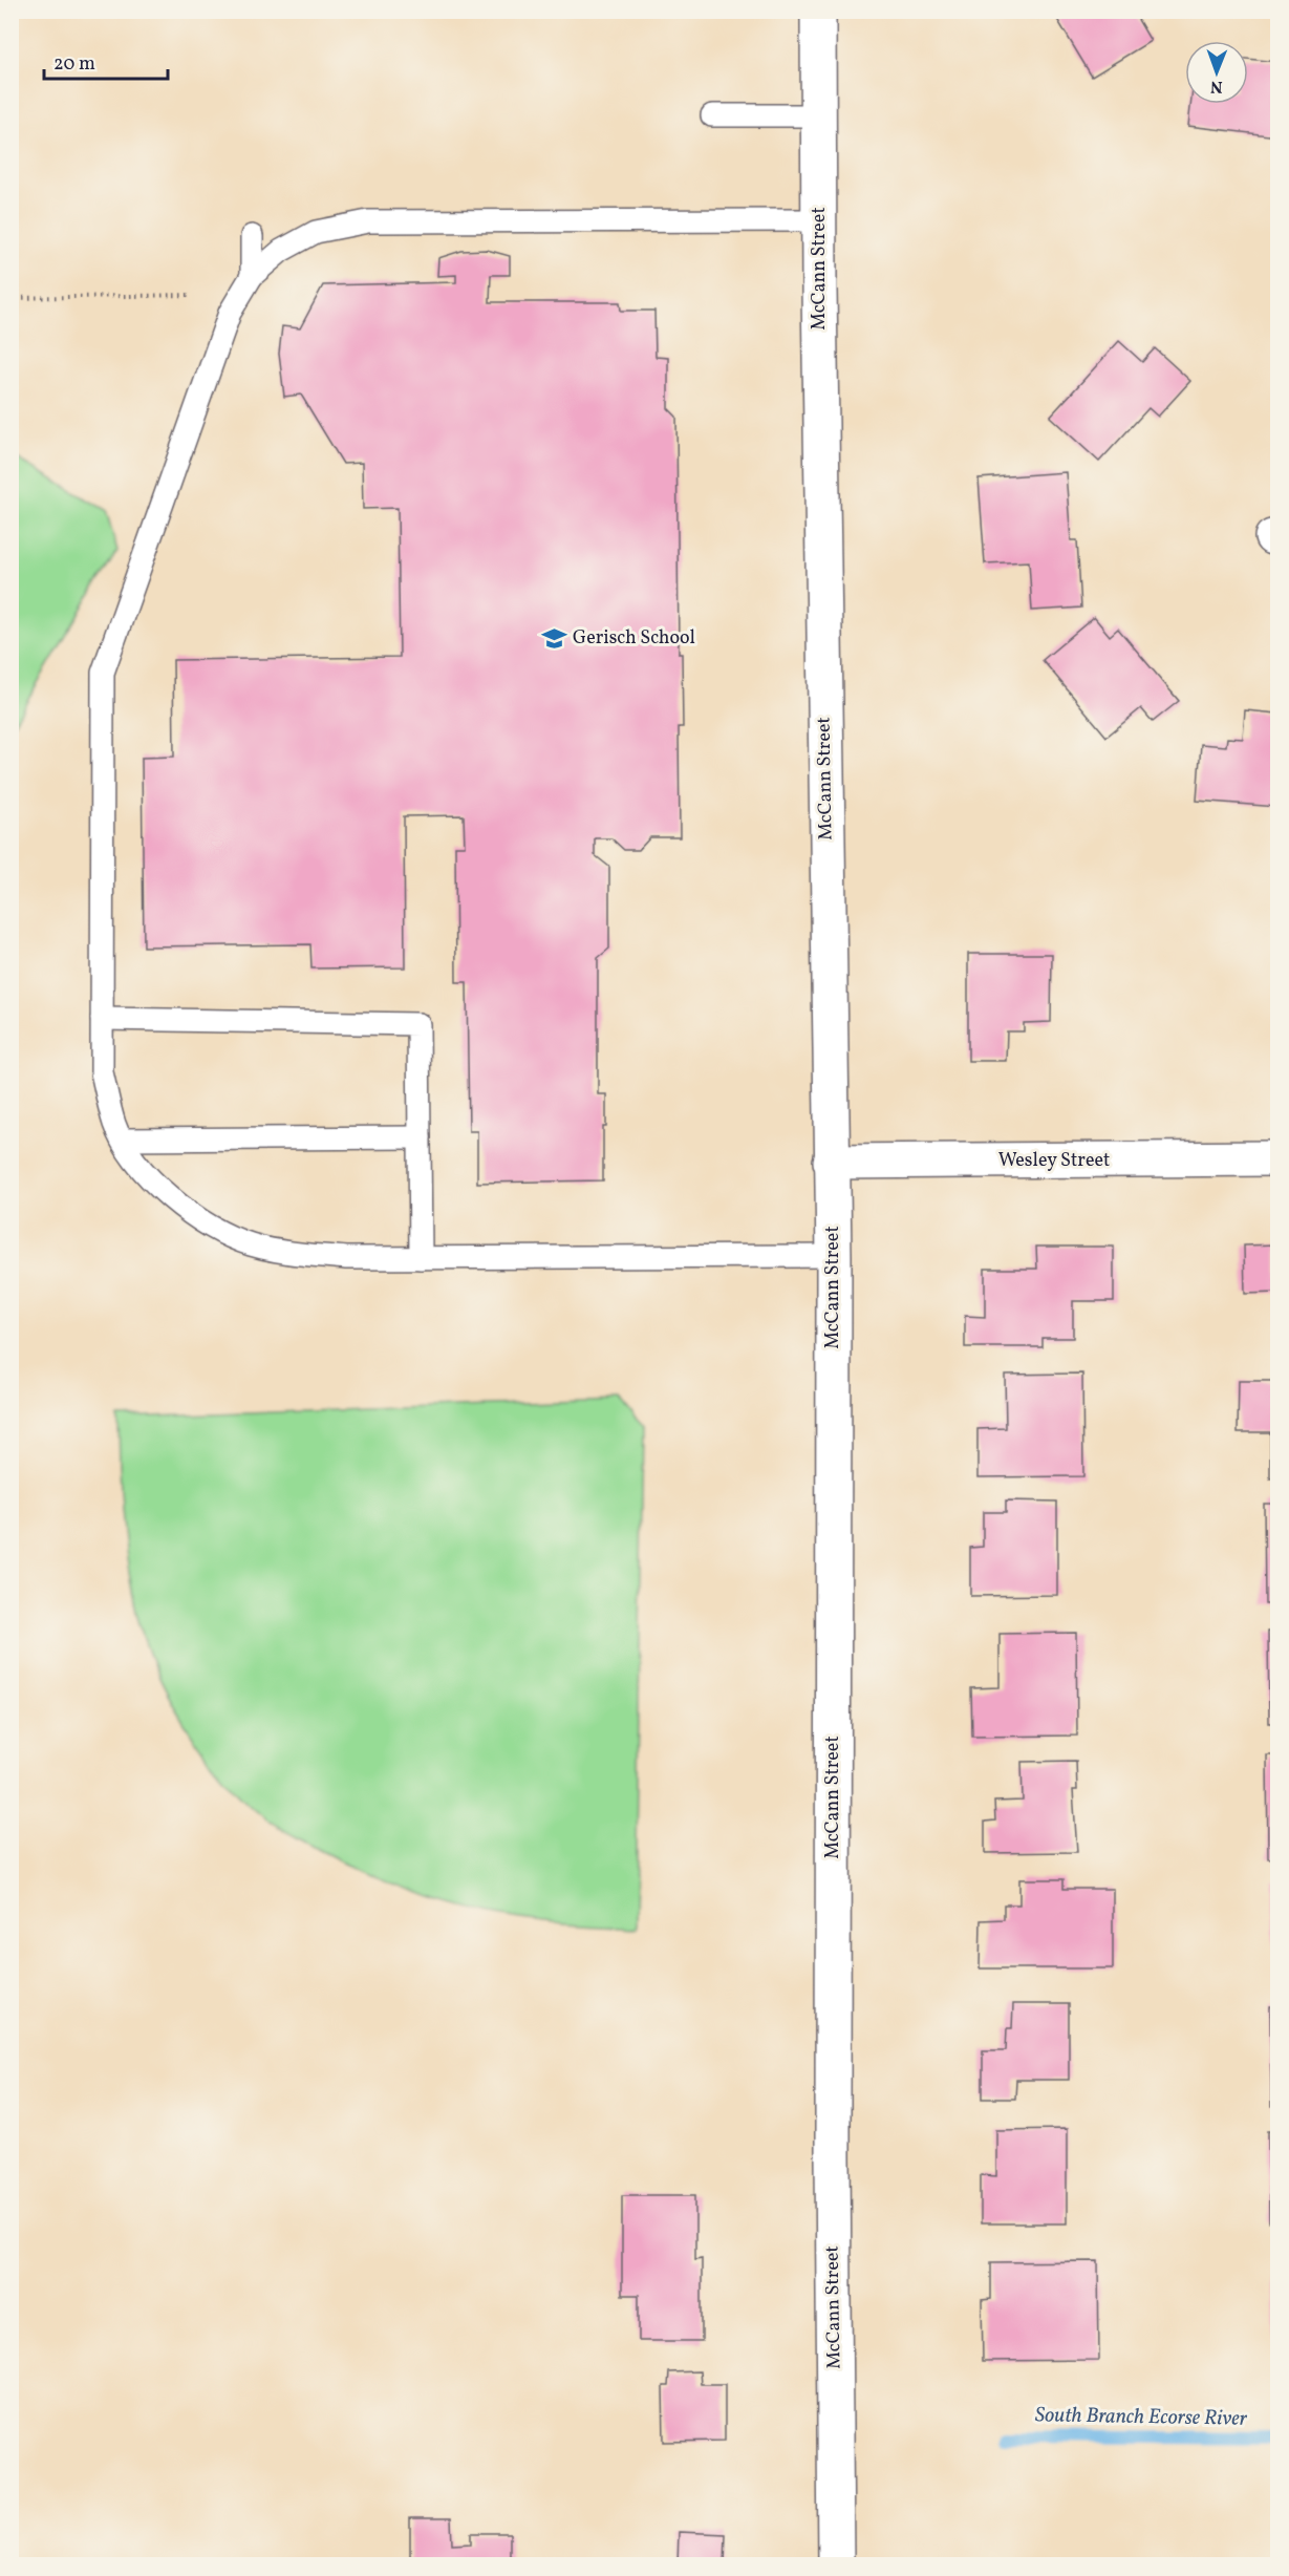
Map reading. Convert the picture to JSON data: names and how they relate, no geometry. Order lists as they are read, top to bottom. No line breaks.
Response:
{"streets":{"street":["McCann Street","Wesley Street"]},"crossings":[["McCann Street","Wesley Street"]],"water":["South Branch Ecorse River"],"places":{"school or university":["Gerisch School"]},"scale_bar":"20 m","north":"bottom"}
